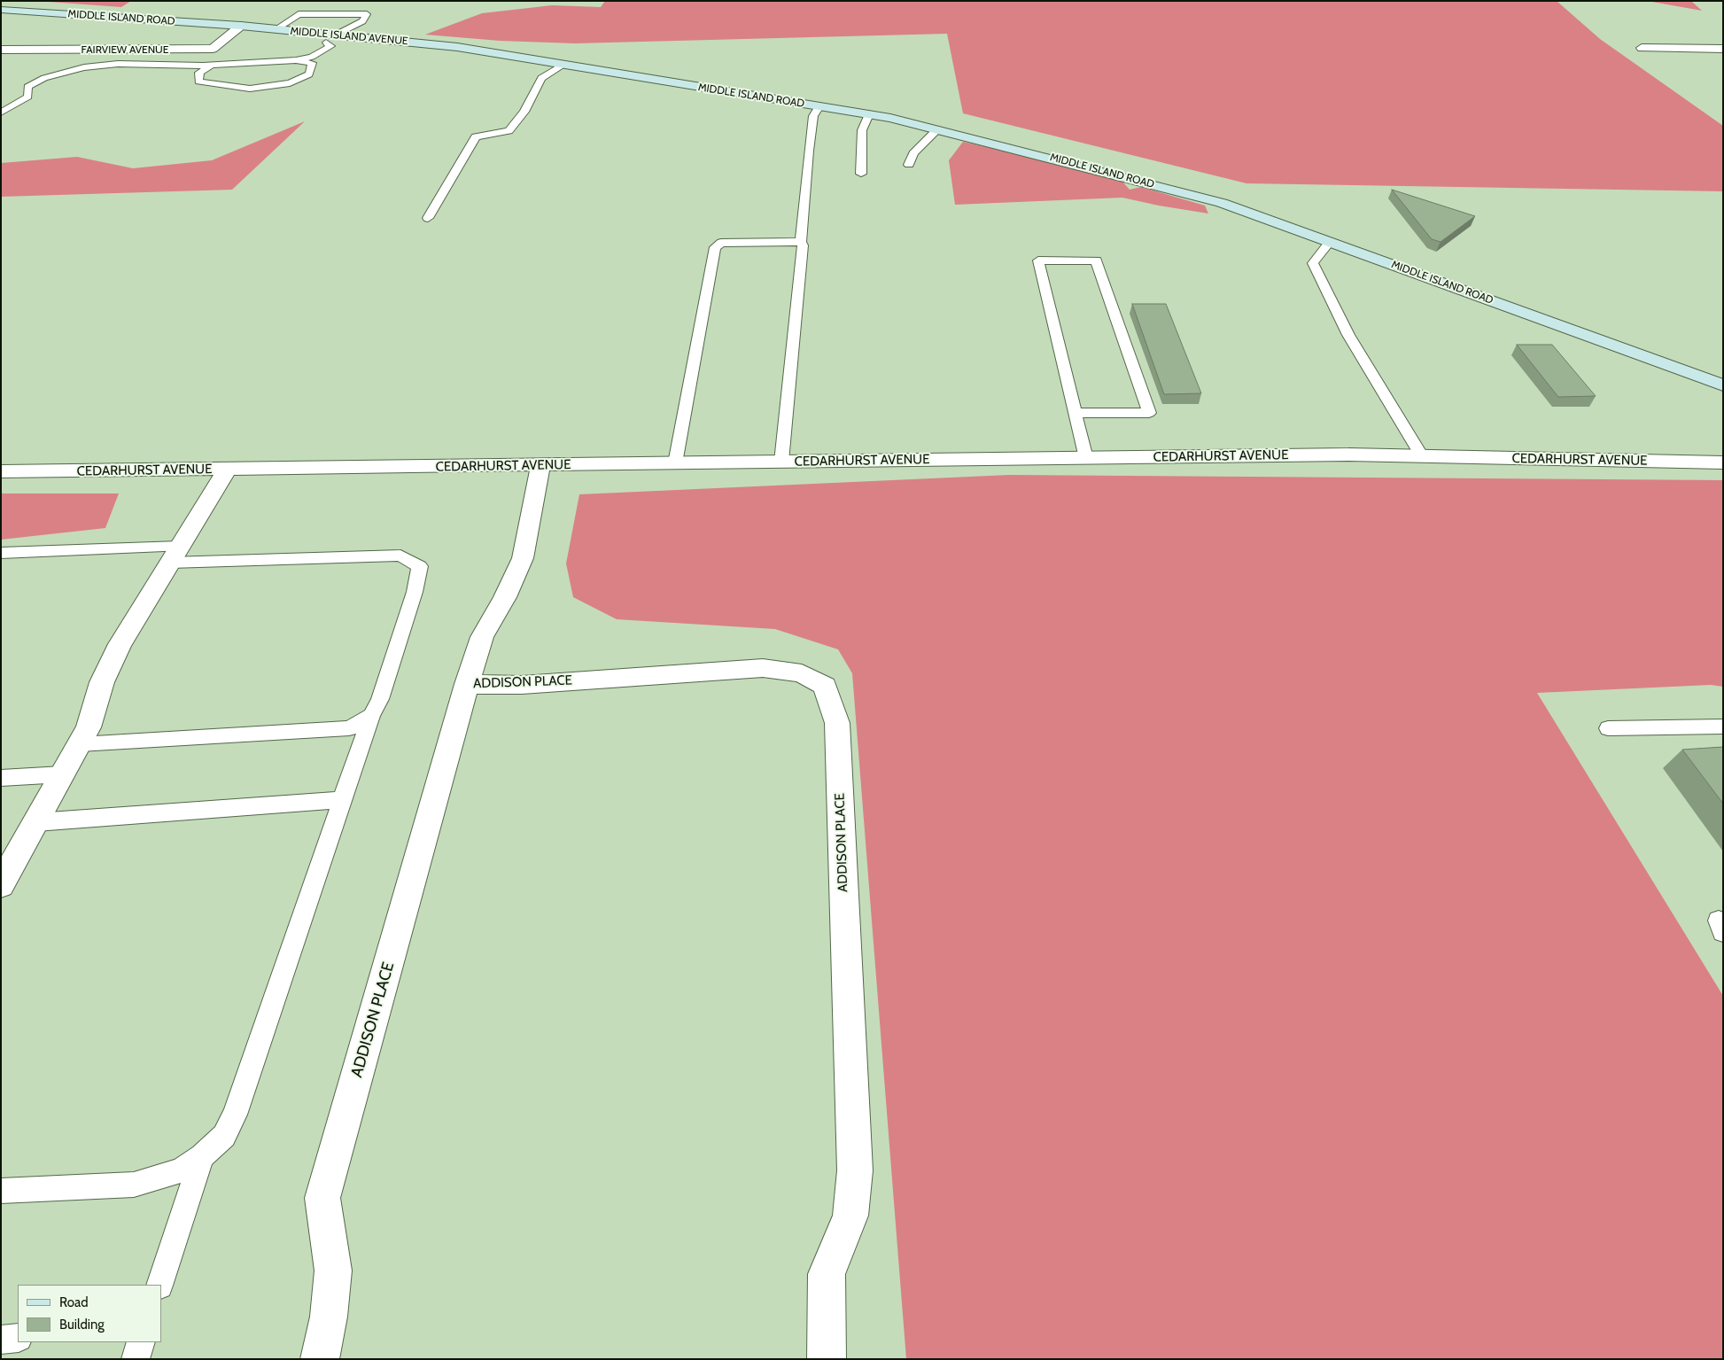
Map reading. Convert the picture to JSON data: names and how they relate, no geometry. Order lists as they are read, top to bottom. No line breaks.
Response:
{"streets":{"street":["MIDDLE ISLAND ROAD","MIDDLE ISLAND AVENUE","FAIRVIEW AVENUE","CEDARHURST AVENUE","ADDISON PLACE"]},"crossings":[["MIDDLE ISLAND ROAD","MIDDLE ISLAND AVENUE"],["MIDDLE ISLAND ROAD","FAIRVIEW AVENUE"],["MIDDLE ISLAND AVENUE","FAIRVIEW AVENUE"],["CEDARHURST AVENUE","ADDISON PLACE"]],"legend":["Road","Building"]}
